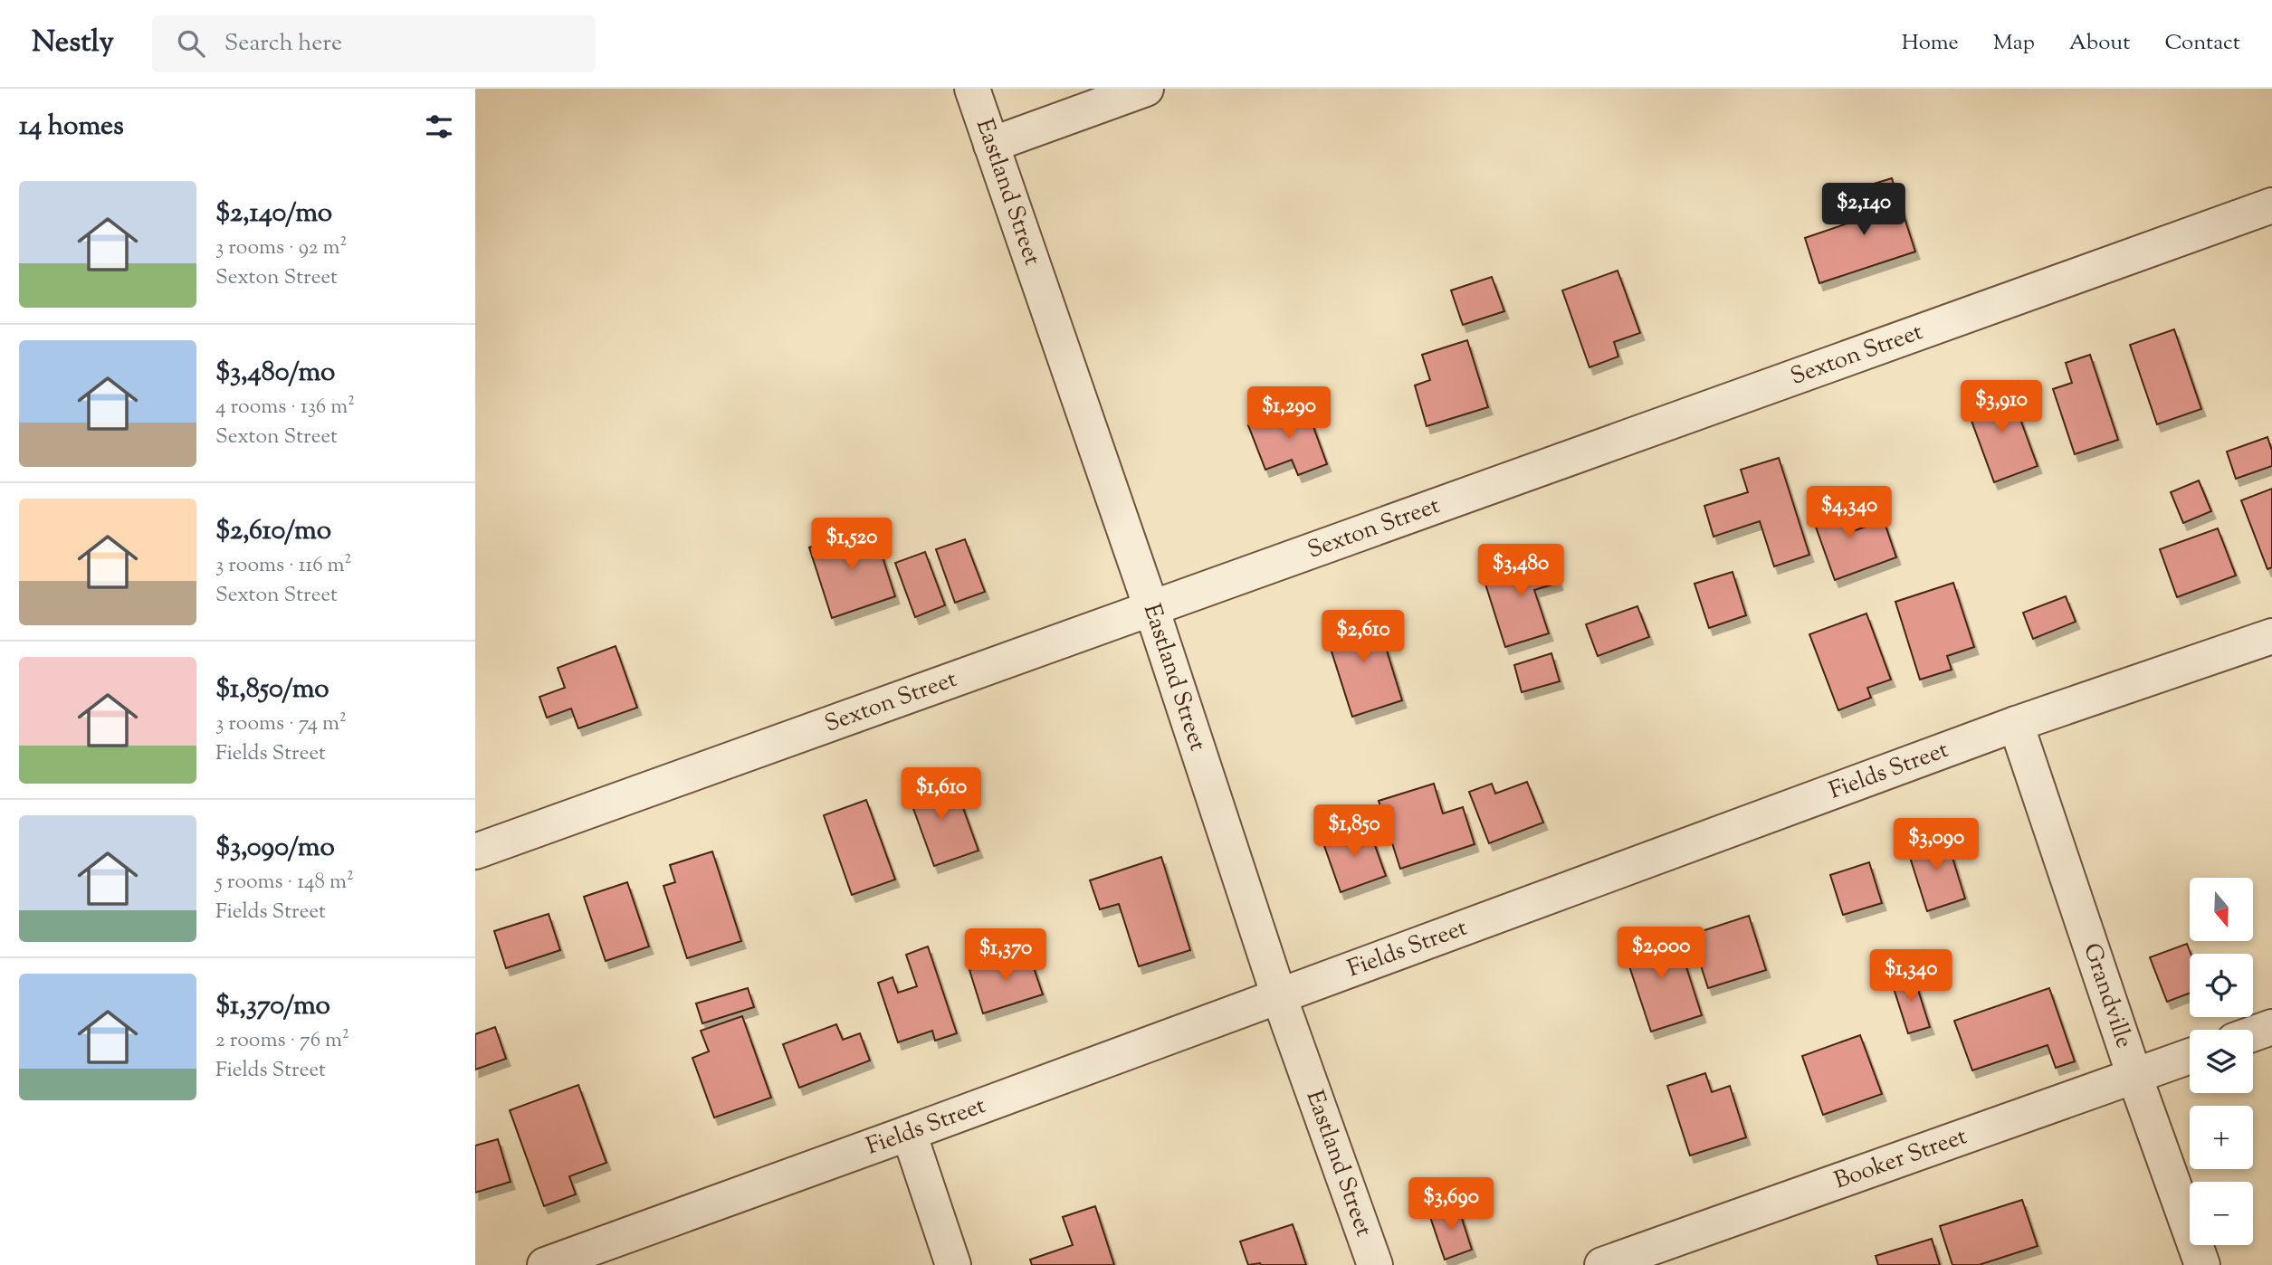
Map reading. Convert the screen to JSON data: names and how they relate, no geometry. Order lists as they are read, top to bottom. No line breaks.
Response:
{"streets":{"street":["Eastland Street","Sexton Street","Fields Street","Grandville","Booker Street"]},"crossings":[["Eastland Street","Sexton Street"],["Eastland Street","Fields Street"],["Fields Street","Grandville"],["Grandville","Booker Street"]],"north":"bottom","page":{"header":"Nestly","search":"Search here","nav":["Home","Map","About","Contact"],"heading":"14 homes","list":[{"name":"$2,140/mo","note":"3 rooms · 92 m² · Sexton Street"},{"name":"$3,480/mo","note":"4 rooms · 136 m² · Sexton Street"},{"name":"$2,610/mo","note":"3 rooms · 116 m² · Sexton Street"},{"name":"$1,850/mo","note":"3 rooms · 74 m² · Fields Street"},{"name":"$3,090/mo","note":"5 rooms · 148 m² · Fields Street"},{"name":"$1,370/mo","note":"2 rooms · 76 m² · Fields Street"}],"price":["$2,140","$3,910","$1,290","$4,340","$1,520","$3,480","$2,610","$1,610","$1,850","$3,090","$2,000","$1,370","$1,340","$3,690"],"map_buttons":["+","−"]}}
